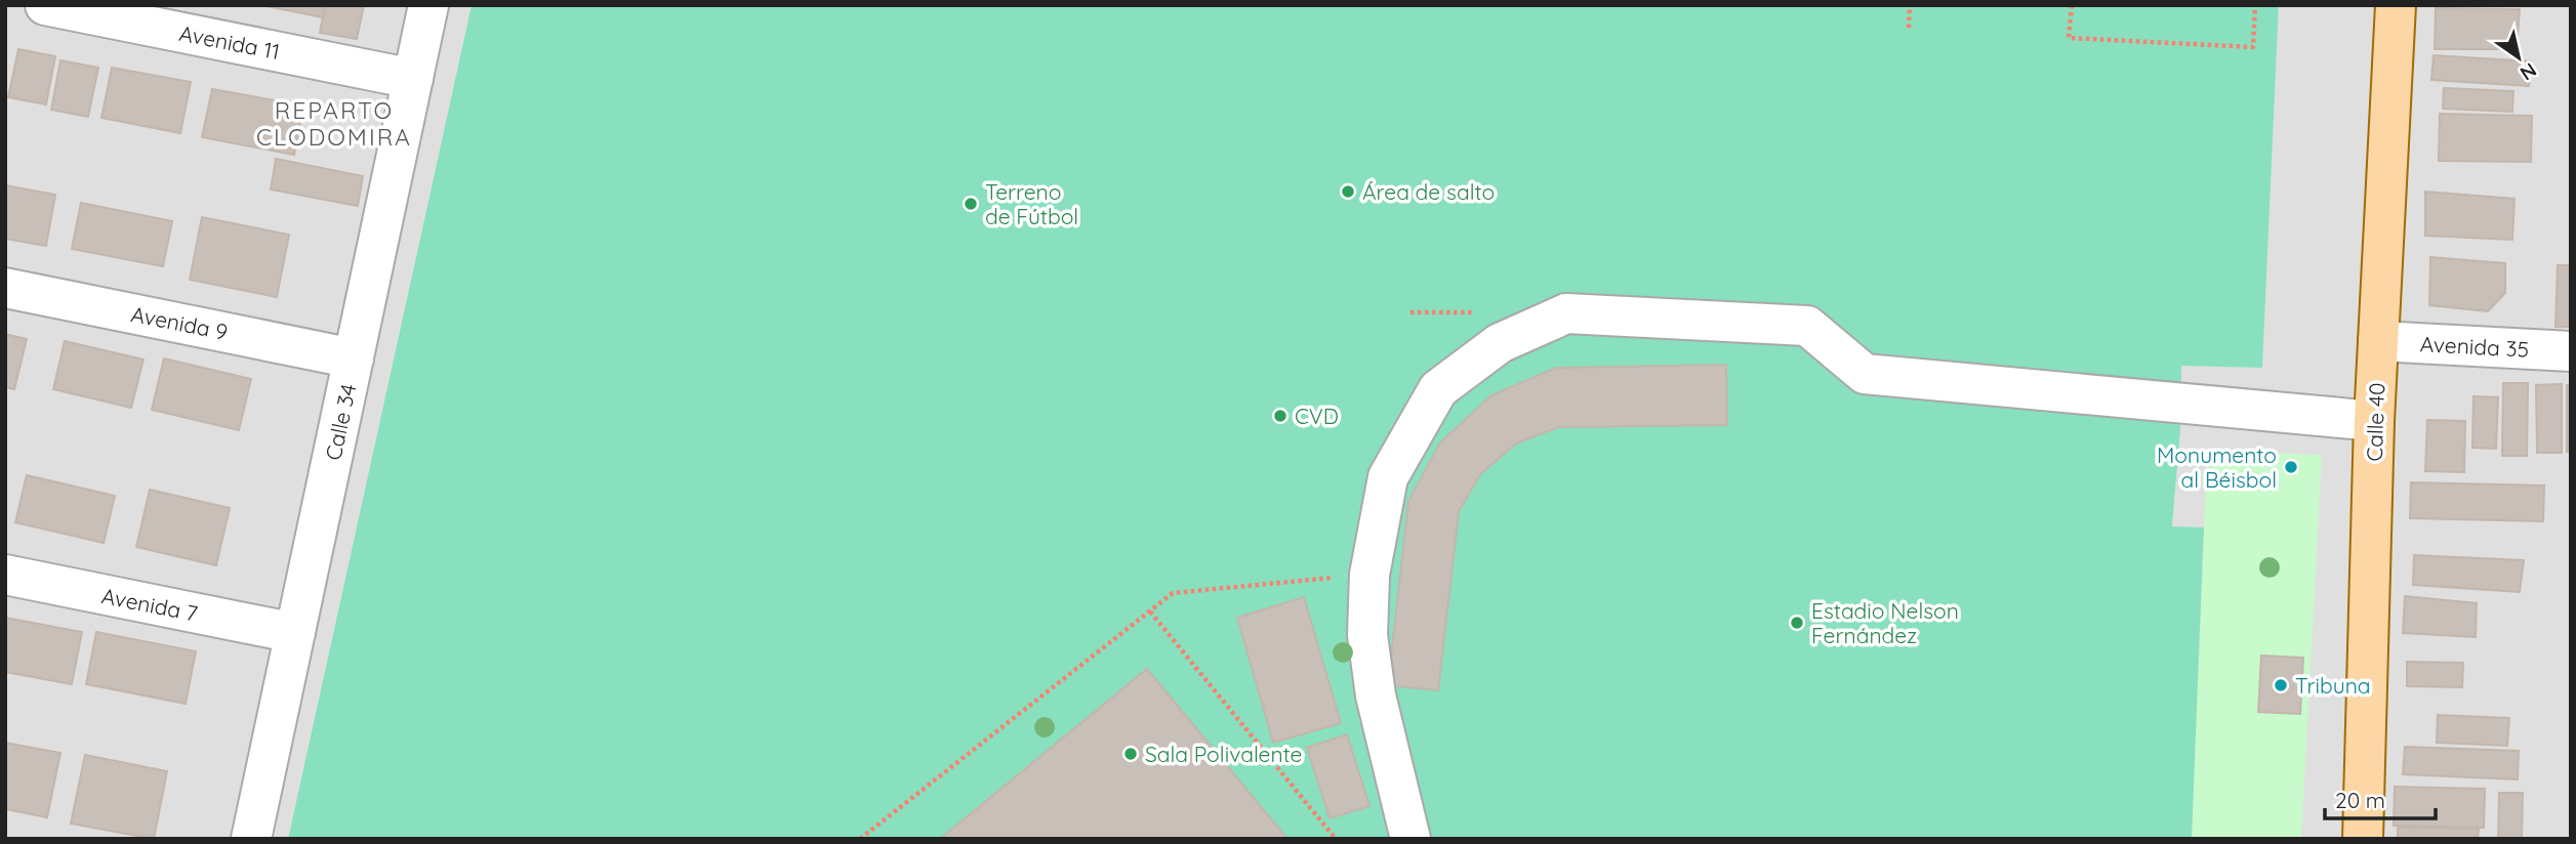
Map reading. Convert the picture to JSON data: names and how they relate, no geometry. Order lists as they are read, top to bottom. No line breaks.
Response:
{"streets":{"main road":["Calle 40"],"street":["Avenida 11","Avenida 9","Avenida 35","Calle 34","Avenida 7"]},"crossings":[["Avenida 11","Calle 34"],["Avenida 9","Calle 34"],["Avenida 35","Calle 40"],["Calle 34","Avenida 7"]],"districts":["REPARTO CLODOMIRA"],"places":["Área de salto","Terreno de Fútbol","CVD","Monumento al Béisbol","Estadio Nelson Fernández","Tribuna","Sala Polivalente"],"scale_bar":"20 m","north":"bottom right"}
